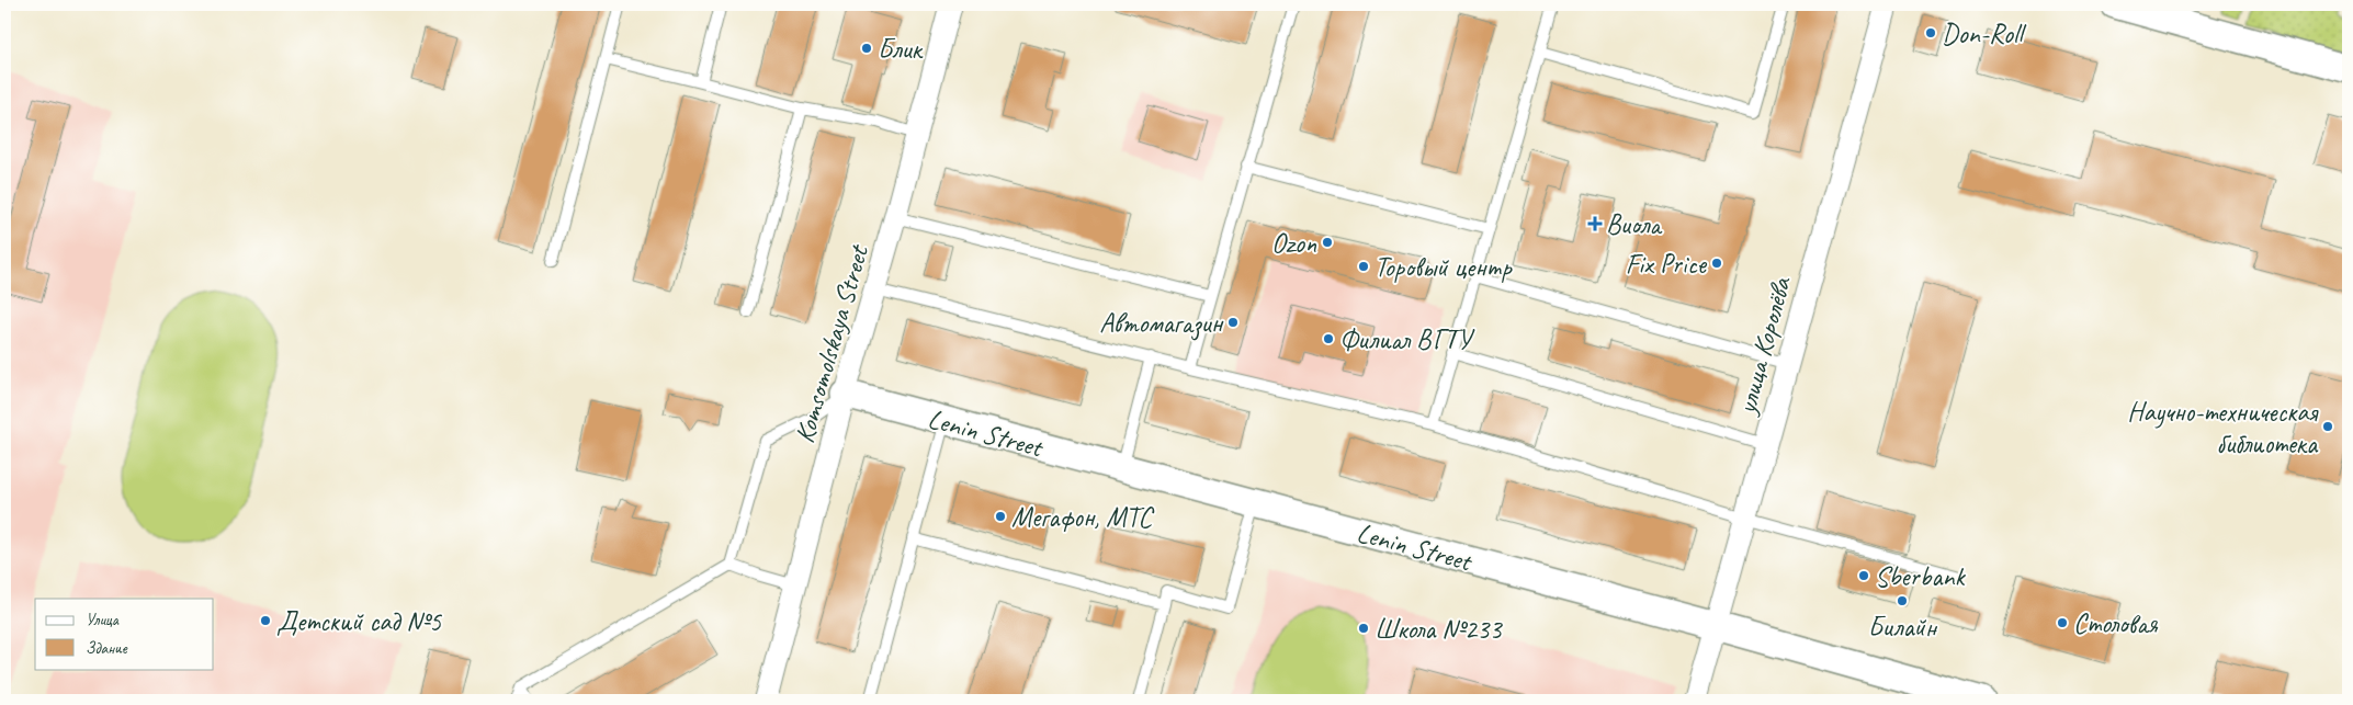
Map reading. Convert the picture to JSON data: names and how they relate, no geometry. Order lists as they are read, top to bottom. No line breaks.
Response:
{"streets":{"street":["Komsomolskaya Street","улица Королёва","Lenin Street"]},"crossings":[["Komsomolskaya Street","Lenin Street"],["улица Королёва","Lenin Street"]],"places":{"other":["Don-Roll","Блик","Ozon","Fix Price","Торовый центр","Автомагазин","Филиал ВГТУ","Научно-техническая библиотека","Мегафон, МТС","Sberbank","Билайн","Детский сад №5","Столовая","Школа №233"],"health":["Виола"]},"legend":["Улица","Здание"]}
